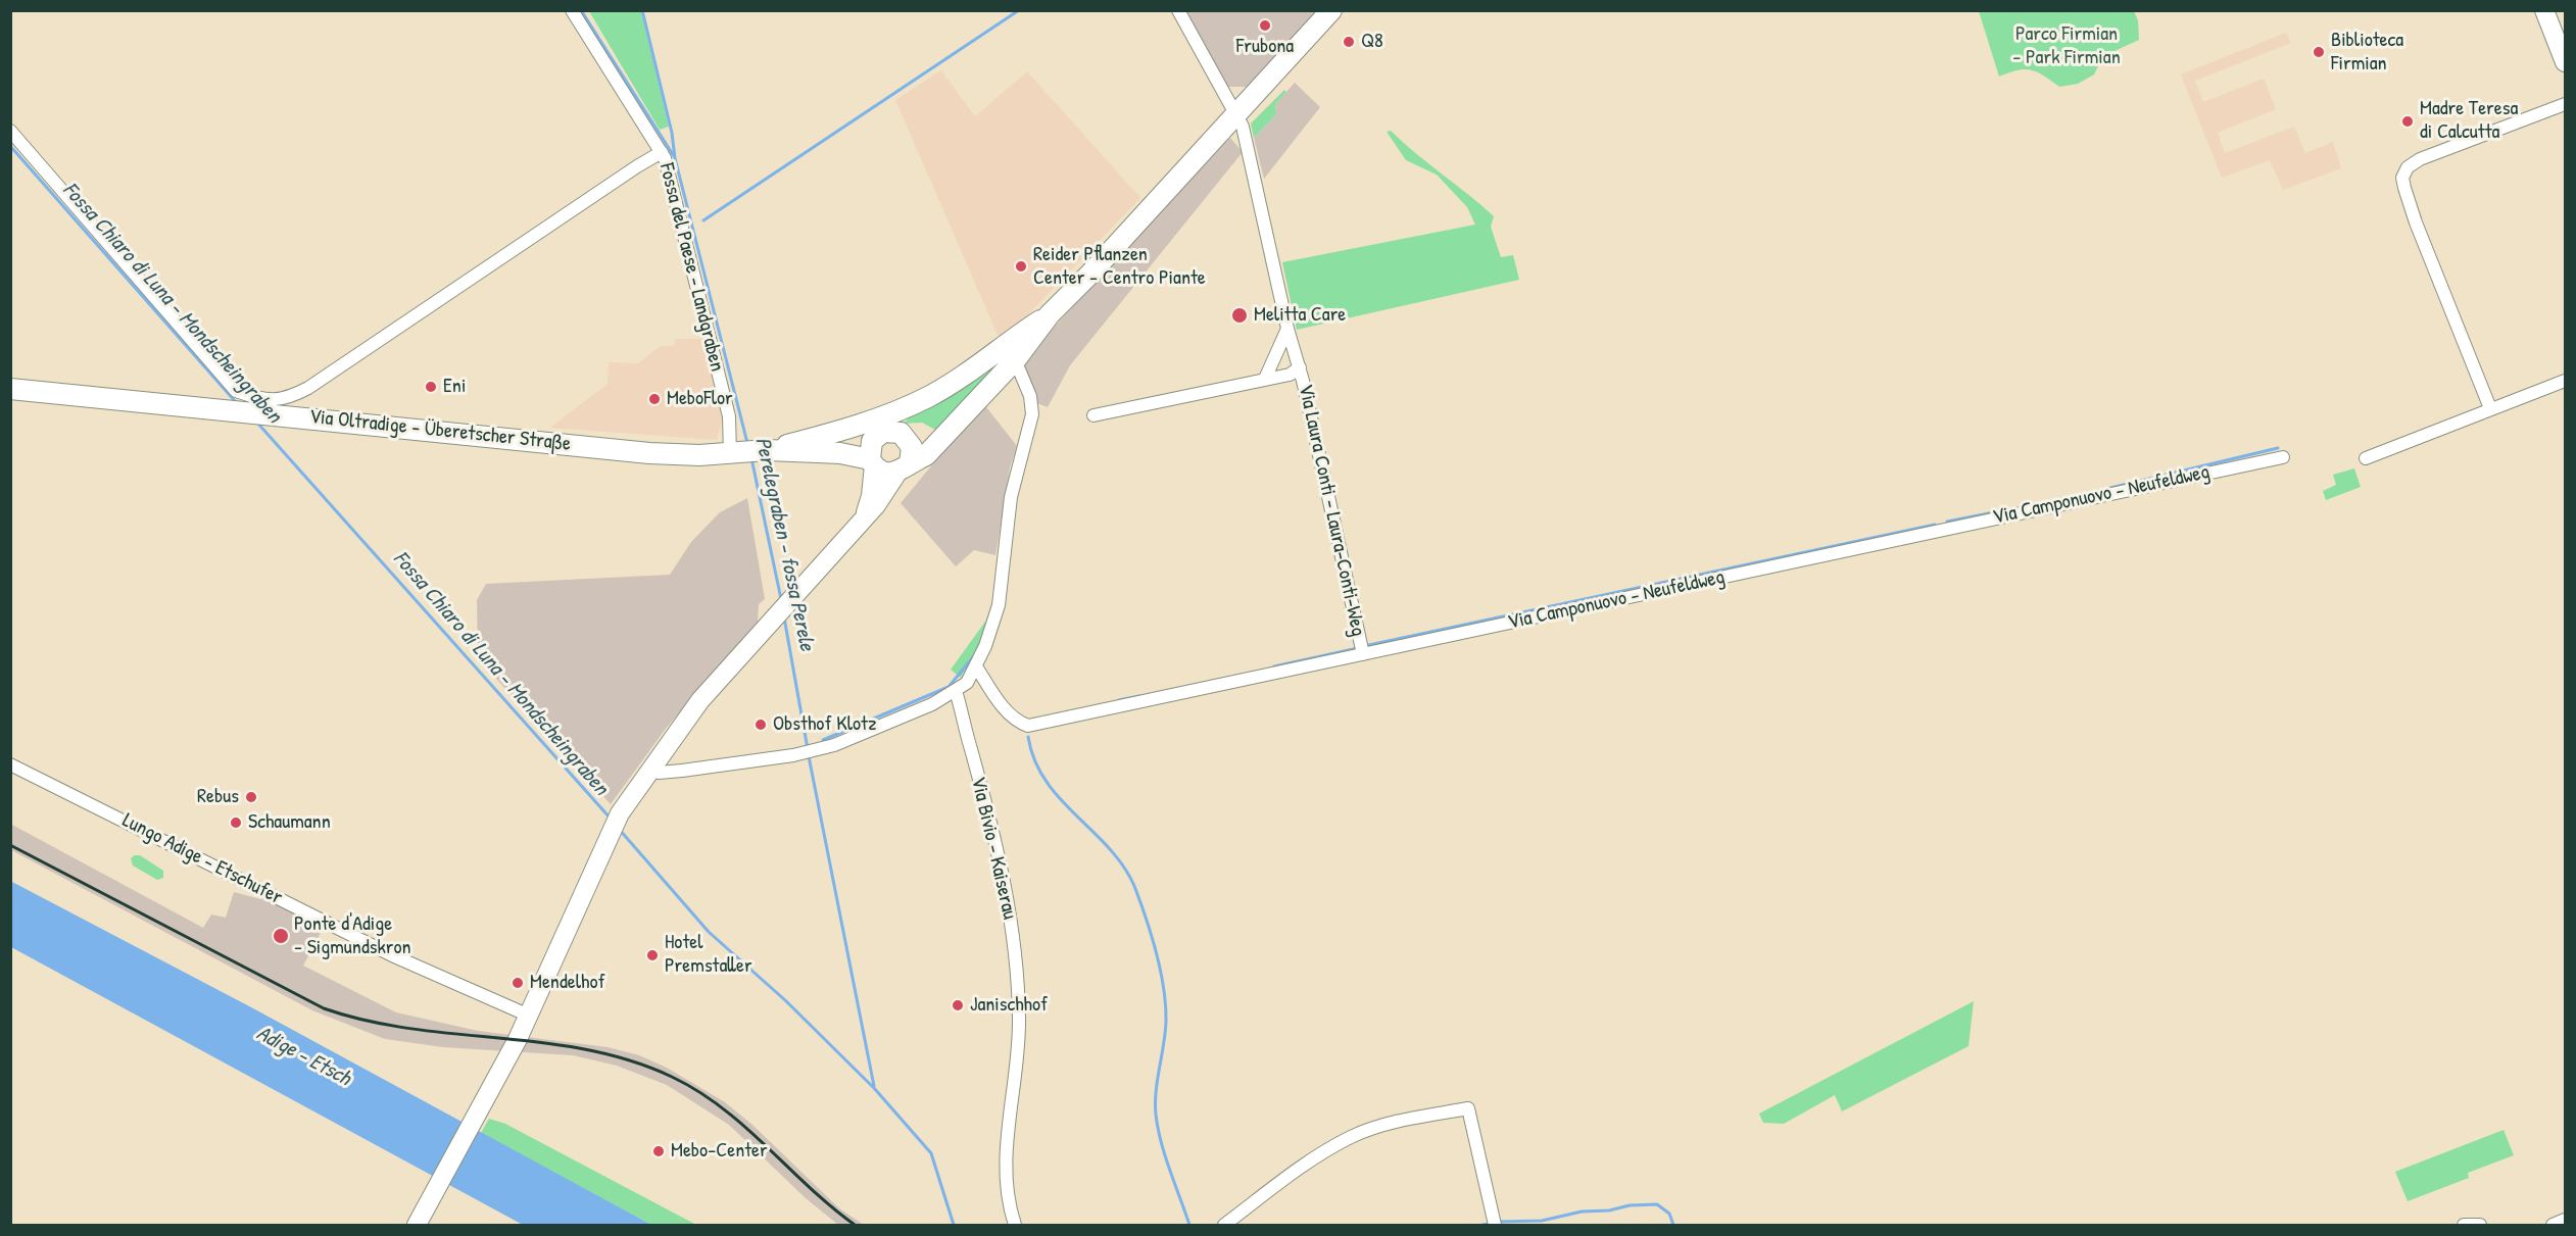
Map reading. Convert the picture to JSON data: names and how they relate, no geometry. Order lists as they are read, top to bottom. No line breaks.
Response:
{"streets":{"main road":["Via Oltradige - Überetscher Straße"],"street":["Fossa del Paese - Landgraben","Via Camponuovo - Neufeldweg","Via Laura Conti - Laura-Conti-Weg","Via Bivio - Kaiserau","Lungo Adige - Etschufer"]},"crossings":[["Fossa del Paese - Landgraben","Via Oltradige - Überetscher Straße"],["Via Camponuovo - Neufeldweg","Via Laura Conti - Laura-Conti-Weg"]],"water":["Fossa Chiaro di Luna - Mondscheingraben","Perelegraben - fossa Perele","Adige - Etsch"],"parks":["Parco Firmian - Park Firmian"],"places":["Frubona","Q8","Biblioteca Firmian","Madre Teresa di Calcutta","Reider Pflanzen Center - Centro Piante","Melitta Care","Eni","MeboFlor","Obsthof Klotz","Rebus","Schaumann","Ponte d'Adige - Sigmundskron","Hotel Premstaller","Mendelhof","Janischhof","Mebo-Center"]}
